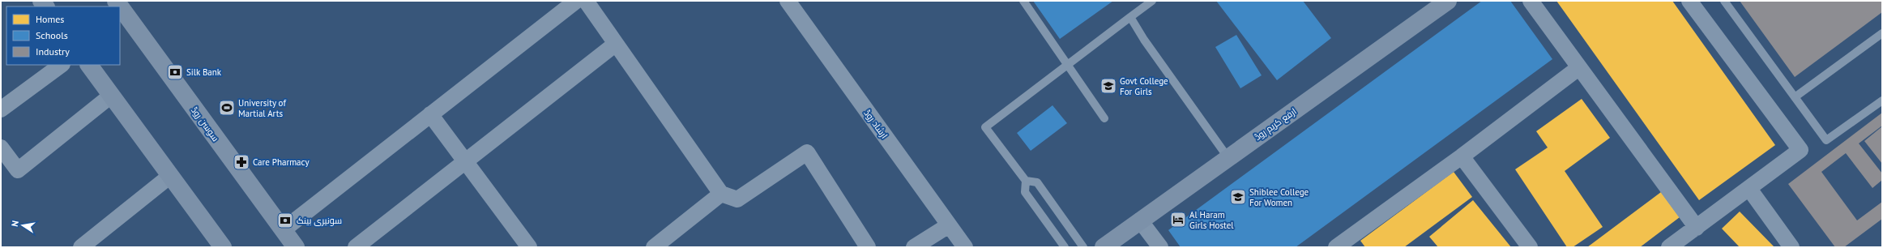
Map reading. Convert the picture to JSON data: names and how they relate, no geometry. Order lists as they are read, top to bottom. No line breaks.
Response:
{"streets":{"street":["سوسن روڈ","ارشاد روڈ","ارفع کریم روڈ"]},"places":{"bank":["Silk Bank","سونیری بینک"],"school or university":["Govt College For Girls","Shiblee College For Women"],"sports":["University of Martial Arts"],"pharmacy":["Care Pharmacy"],"hotel":["Al Haram Girls Hostel"]},"legend":["Homes","Schools","Industry"],"north":"left"}
